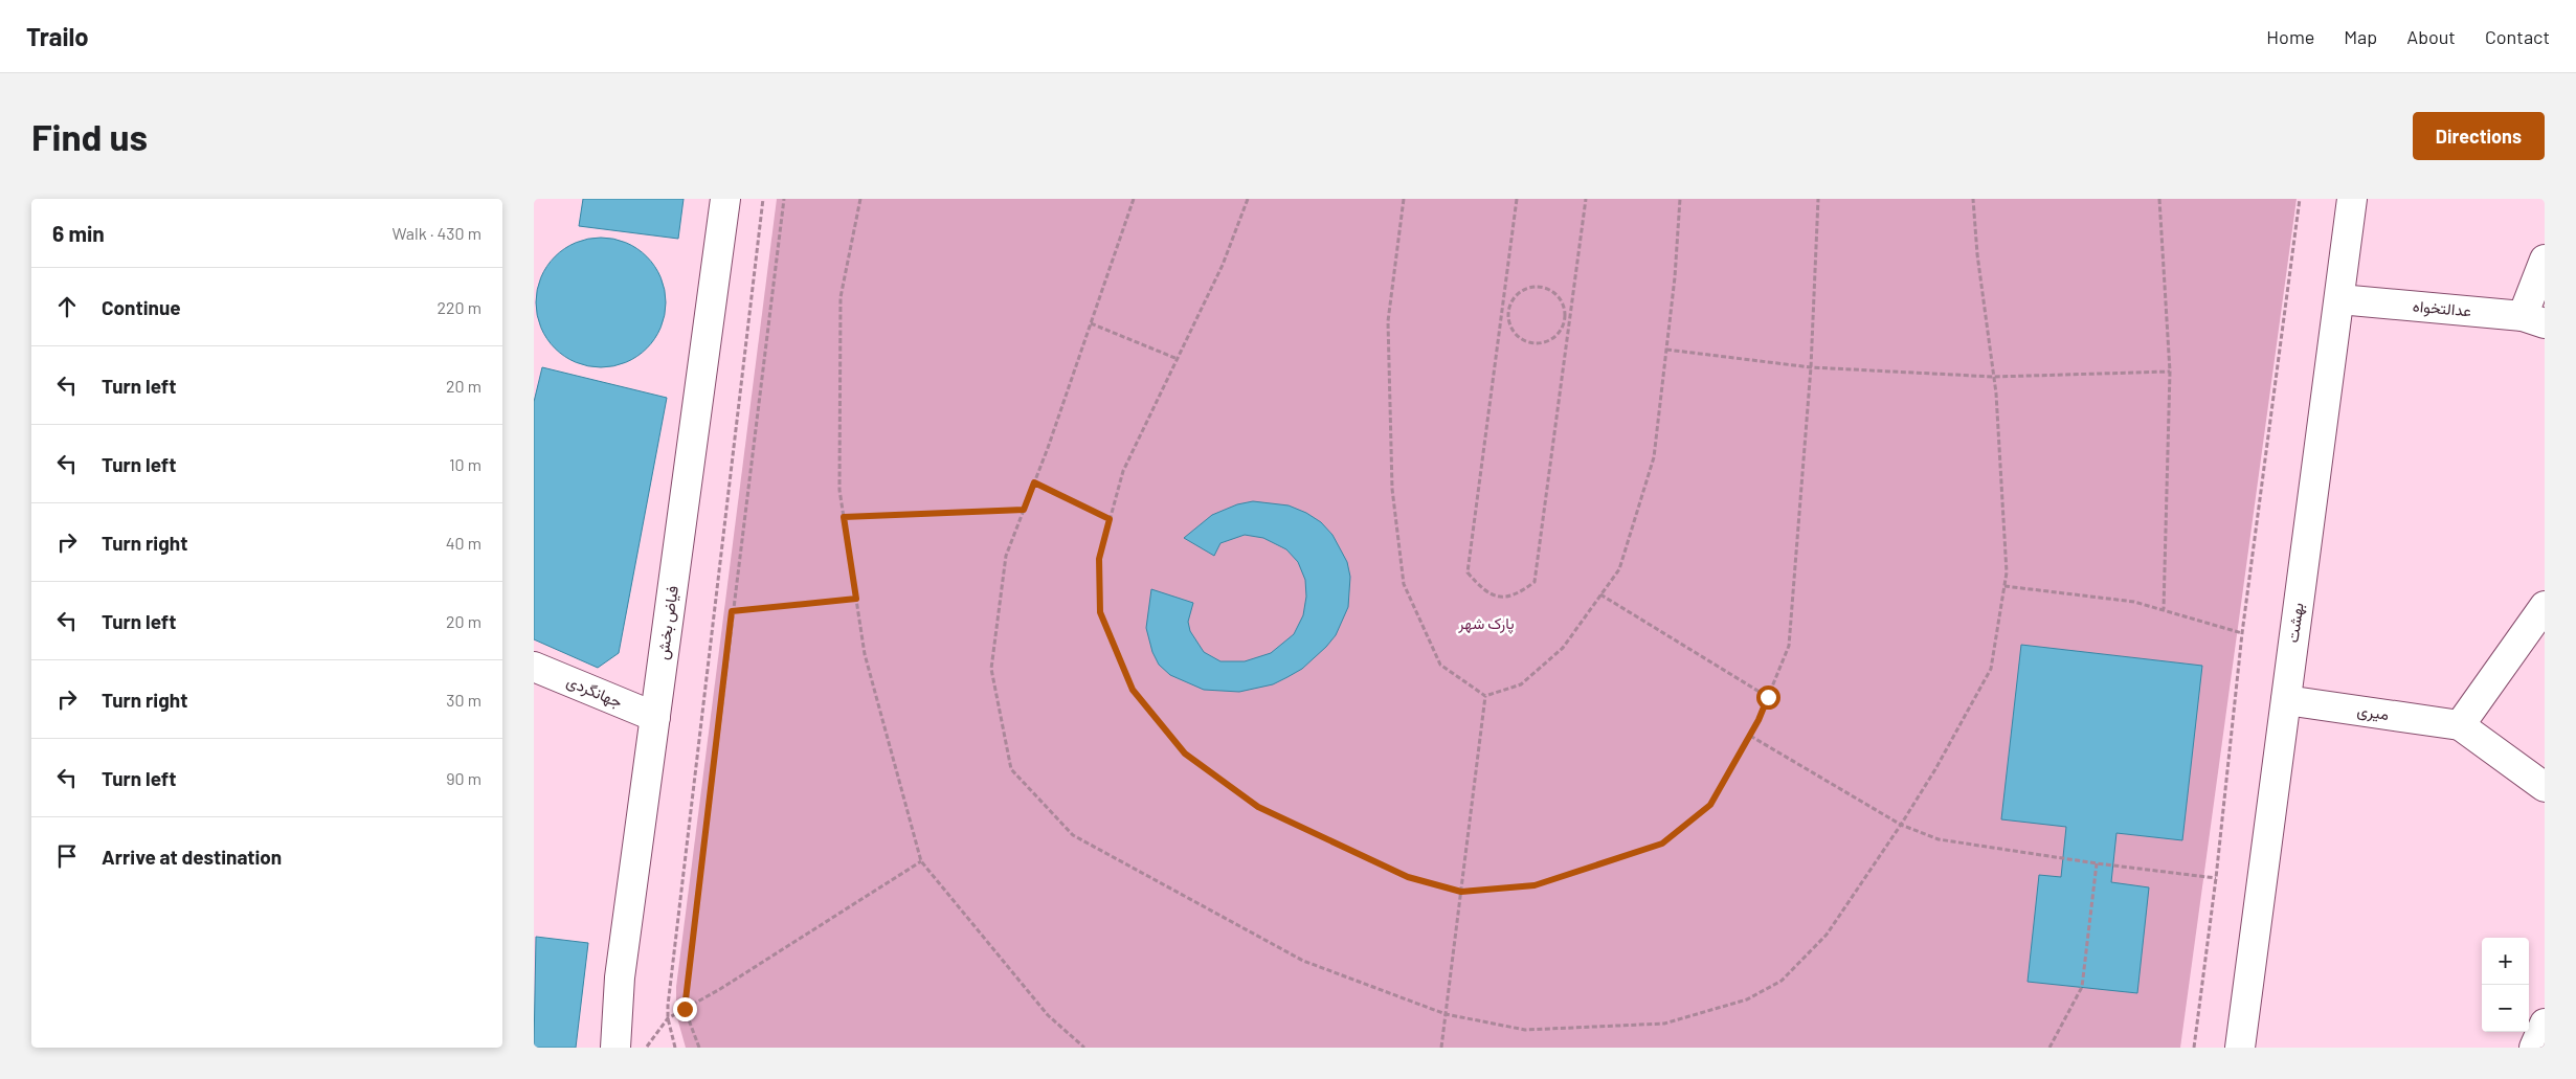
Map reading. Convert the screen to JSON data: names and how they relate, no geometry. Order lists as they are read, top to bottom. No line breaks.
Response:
{"streets":{"street":["عدالتخواه","فیاض بخش","بهشت","جهانگردی","میری"]},"crossings":[["عدالتخواه","بهشت"],["فیاض بخش","جهانگردی"],["بهشت","میری"]],"parks":["پارک شهر"],"page":{"header":"Trailo","nav":["Home","Map","About","Contact"],"buttons":"Directions","title":"Find us","heading":["6 min","Walk · 430 m"],"list":[["Continue","220 m"],["Turn left","20 m"],["Turn left","10 m"],["Turn right","40 m"],["Turn left","20 m"],["Turn right","30 m"],["Turn left","90 m"],"Arrive at destination"],"map_buttons":["+","−"]}}
